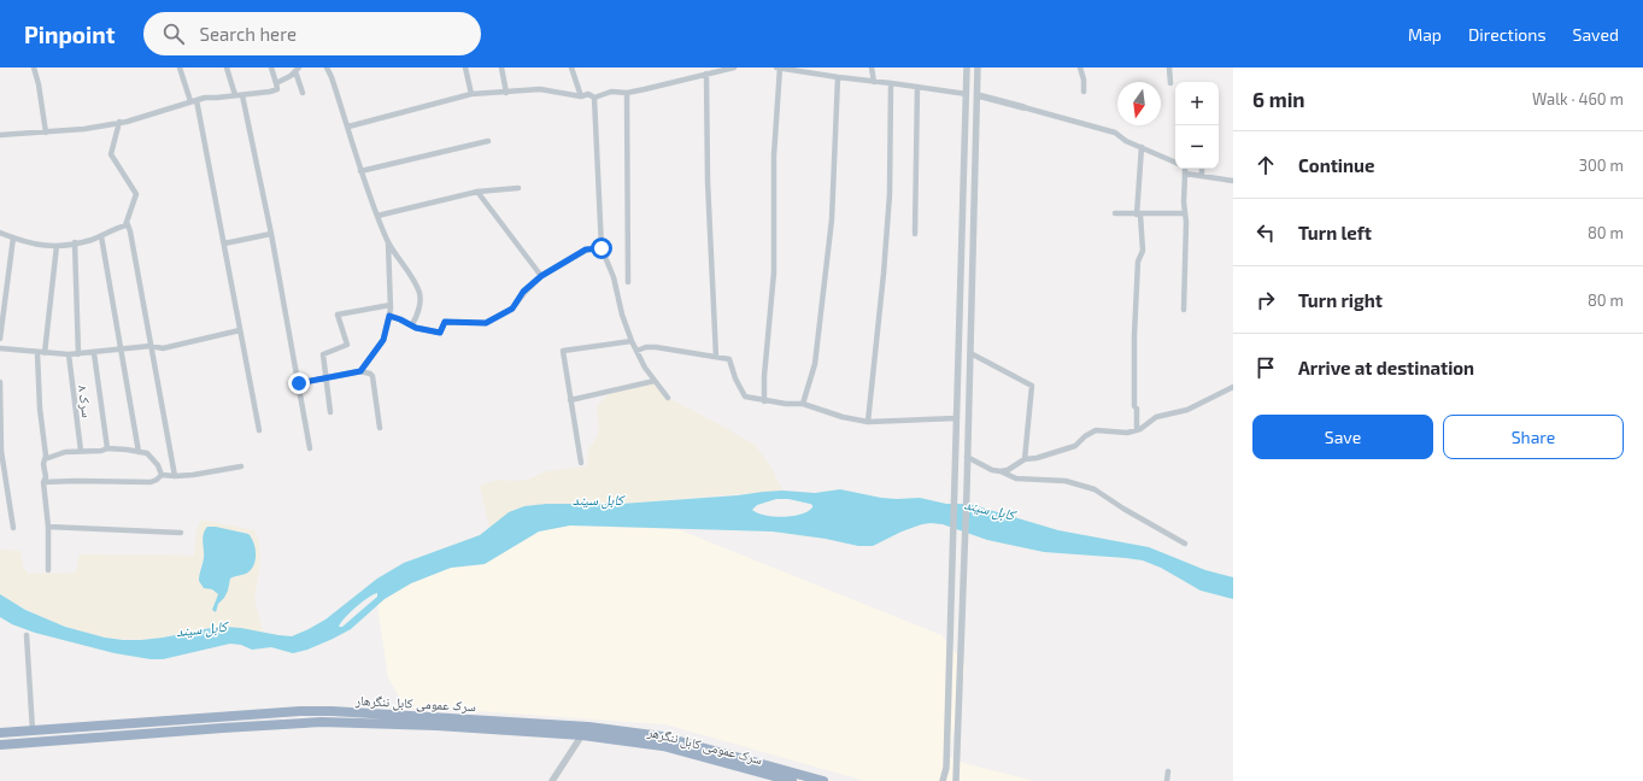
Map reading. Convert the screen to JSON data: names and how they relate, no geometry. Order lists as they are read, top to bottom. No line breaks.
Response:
{"streets":{"highway":["سرک عمومی کابل ننگرهار","سرک عمومی کابل ننگرهر"],"street":["سرک ۸"]},"crossings":[["سرک عمومی کابل ننگرهار","سرک عمومی کابل ننگرهر"]],"water":["کابل سيند"],"north":"bottom","page":{"header":"Pinpoint","search":"Search here","nav":["Map","Directions","Saved"],"heading":["6 min","Walk · 460 m"],"map_buttons":["+","−"],"list":[["Continue","300 m"],["Turn left","80 m"],["Turn right","80 m"],"Arrive at destination"],"buttons":["Save","Share"]}}
